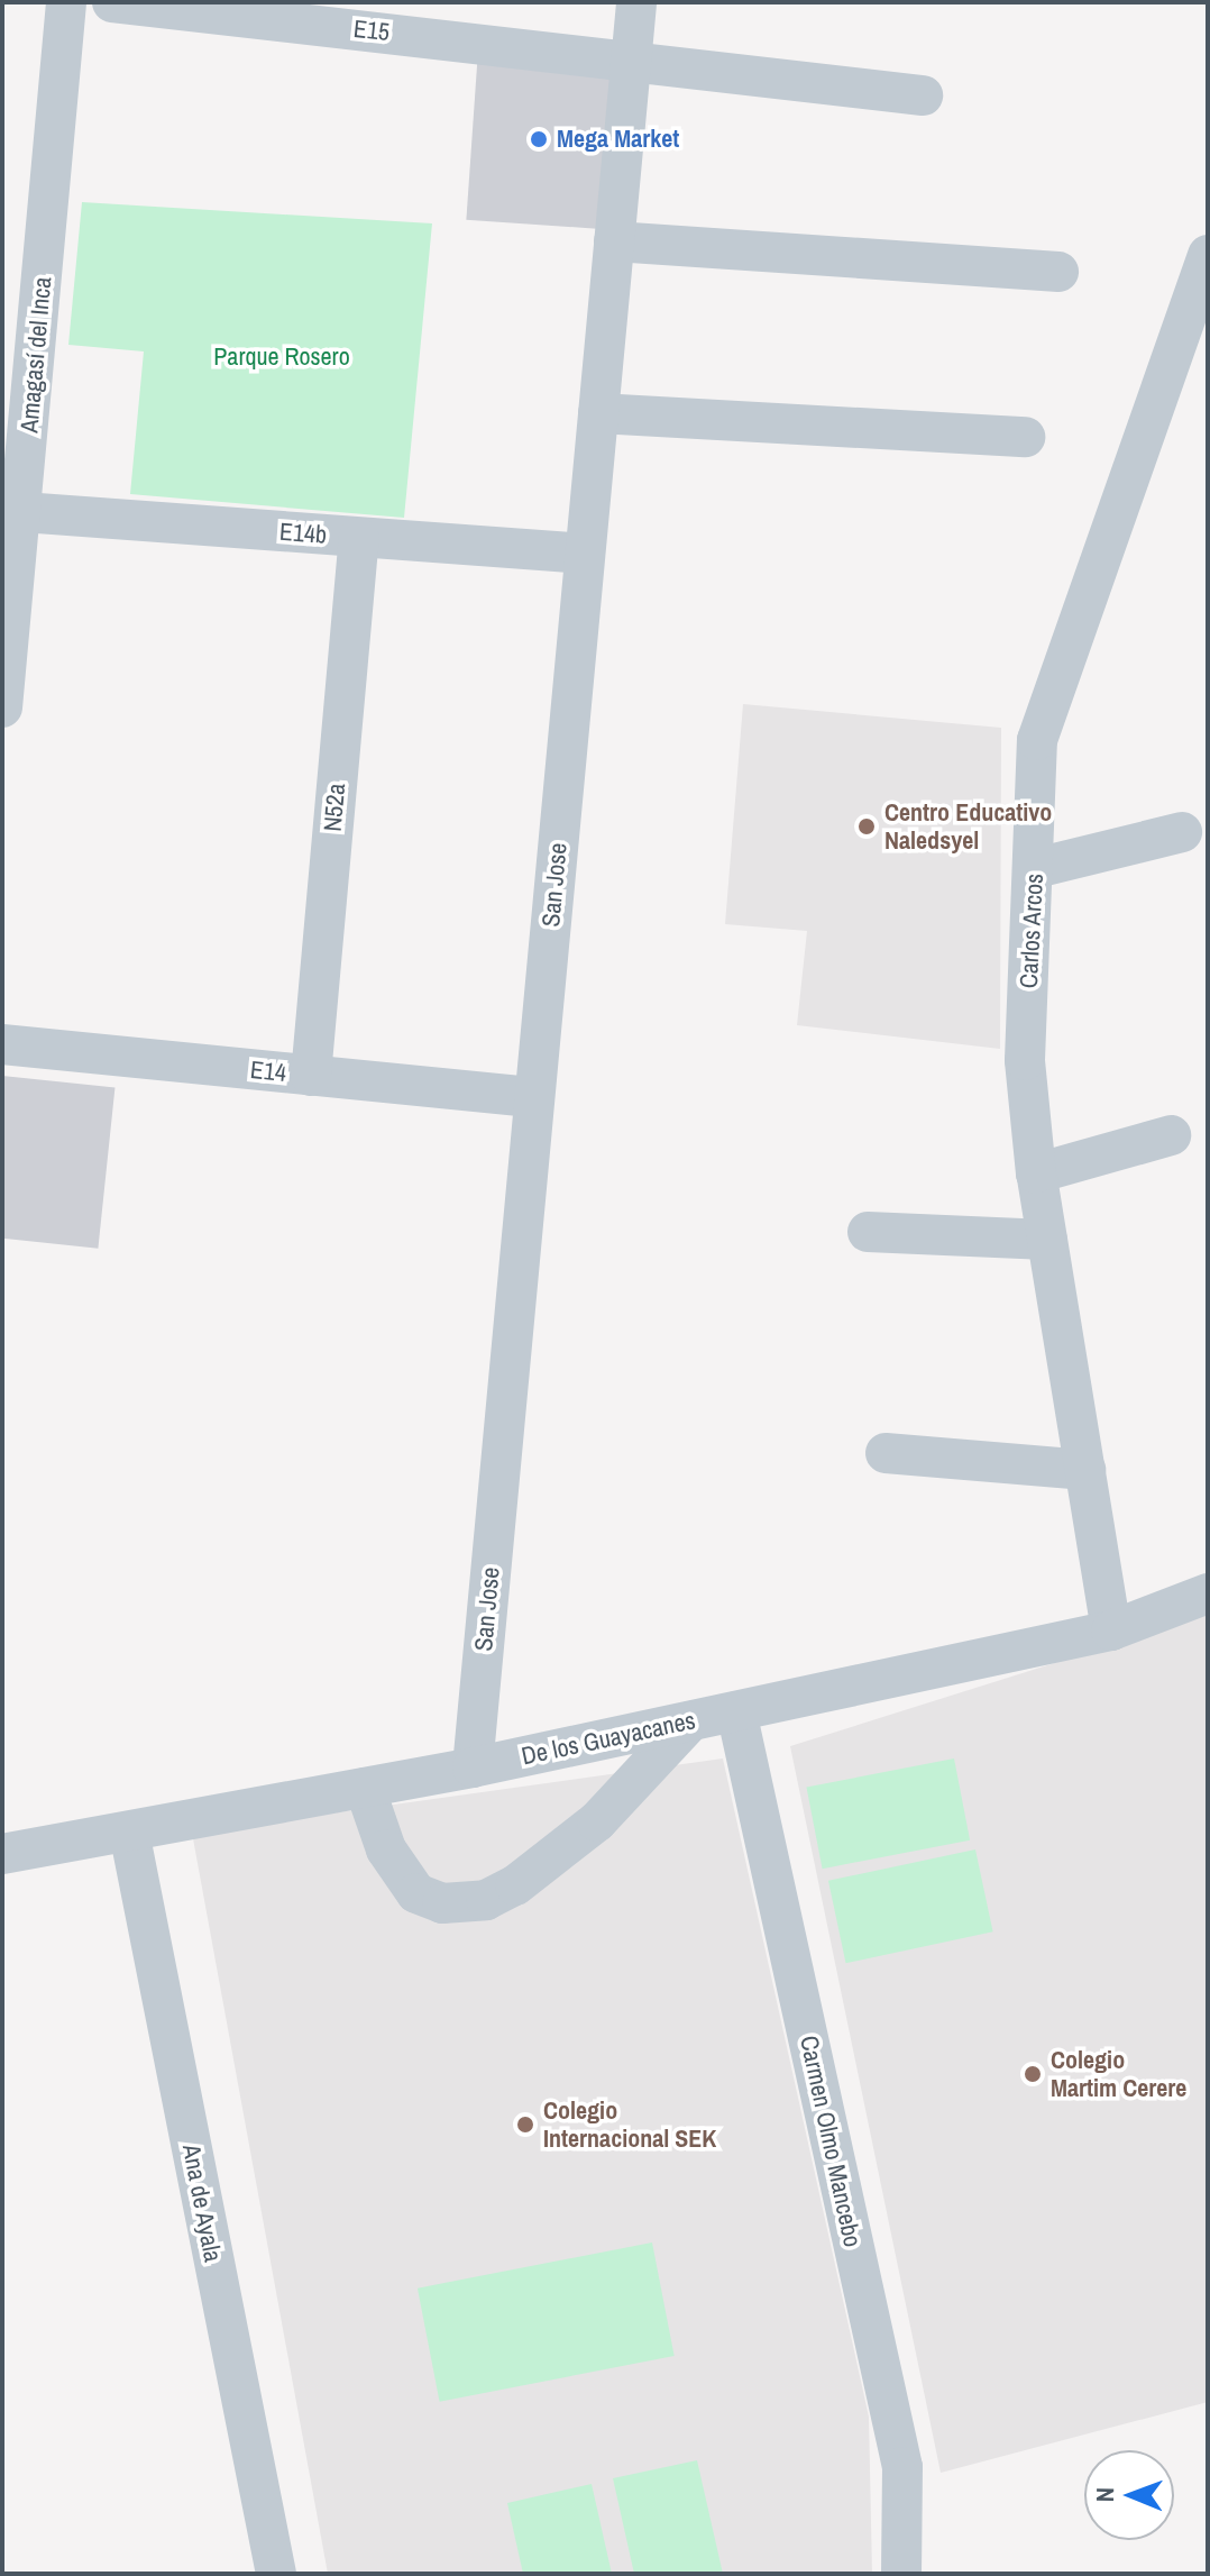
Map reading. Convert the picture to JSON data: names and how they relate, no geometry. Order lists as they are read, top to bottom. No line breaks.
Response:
{"streets":{"street":["E15","Amagasí del Inca","E14b","N52a","San Jose","Carlos Arcos","E14","De los Guayacanes","Carmen Olmo Mancebo","Ana de Ayala"]},"crossings":[["E15","San Jose"],["Amagasí del Inca","E14b"],["E14b","N52a"],["E14b","San Jose"],["N52a","E14"],["San Jose","E14"],["San Jose","De los Guayacanes"],["Carlos Arcos","De los Guayacanes"],["De los Guayacanes","Carmen Olmo Mancebo"],["De los Guayacanes","Ana de Ayala"]],"parks":["Parque Rosero"],"places":["Mega Market","Centro Educativo Naledsyel","Colegio Martim Cerere","Colegio Internacional SEK"],"north":"left"}
